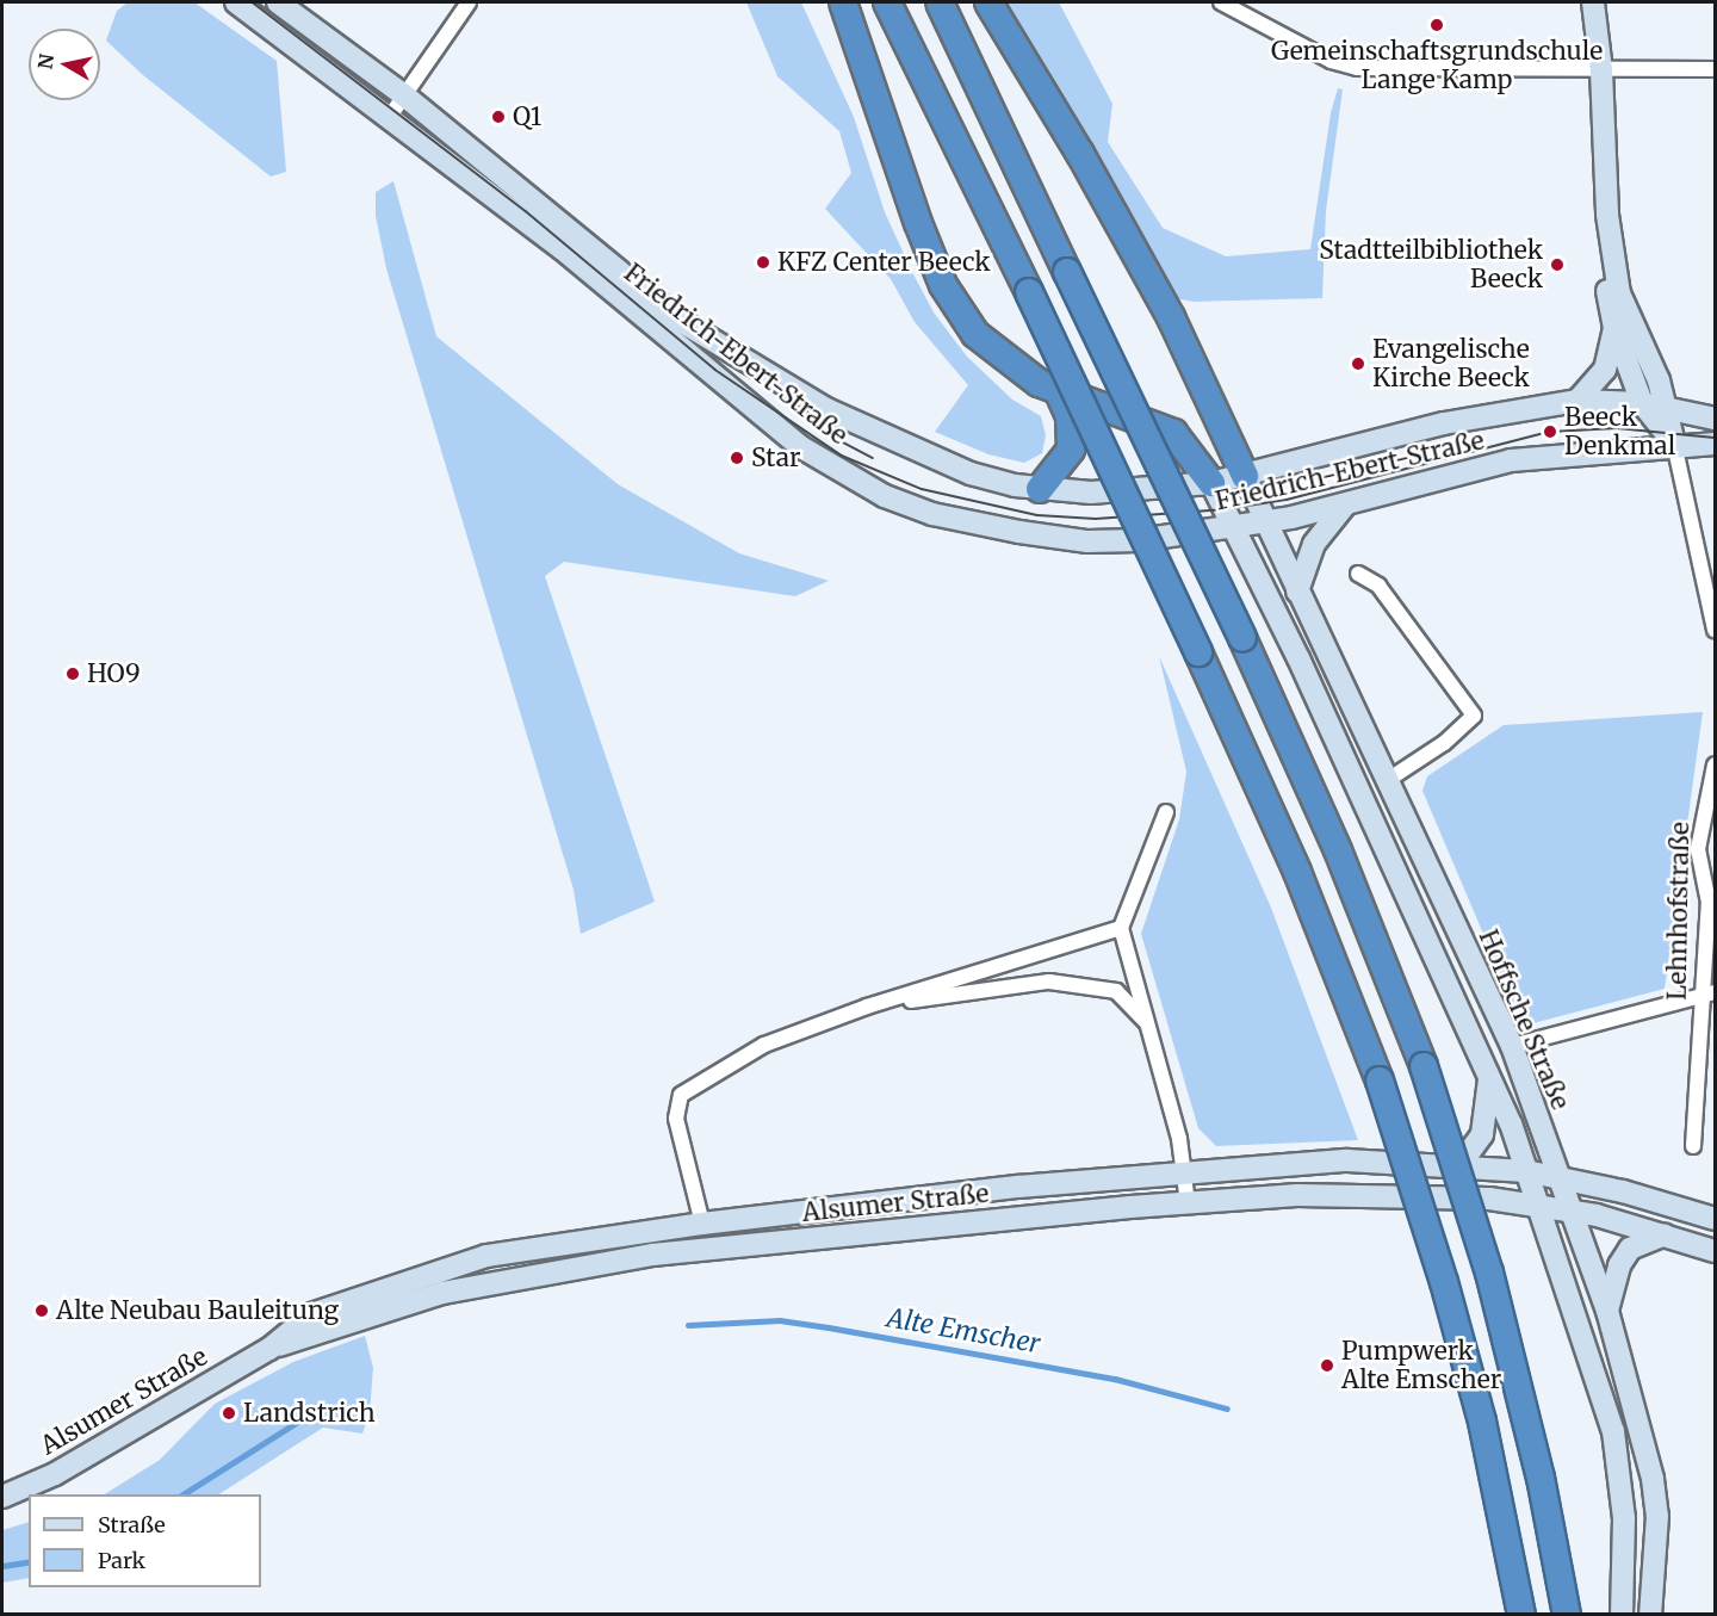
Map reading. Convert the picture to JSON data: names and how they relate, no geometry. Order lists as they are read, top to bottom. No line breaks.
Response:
{"streets":{"street":["Friedrich-Ebert-Straße","Lehnhofstraße","Hoffsche Straße","Alsumer Straße"]},"crossings":[["Friedrich-Ebert-Straße","Hoffsche Straße"],["Hoffsche Straße","Alsumer Straße"]],"water":["Alte Emscher"],"places":["Gemeinschaftsgrundschule Lange Kamp","Q1","KFZ Center Beeck","Stadtteilbibliothek Beeck","Evangelische Kirche Beeck","Beeck Denkmal","Star","HO9","Alte Neubau Bauleitung","Pumpwerk Alte Emscher","Landstrich"],"legend":["Straße","Park"],"north":"left"}
